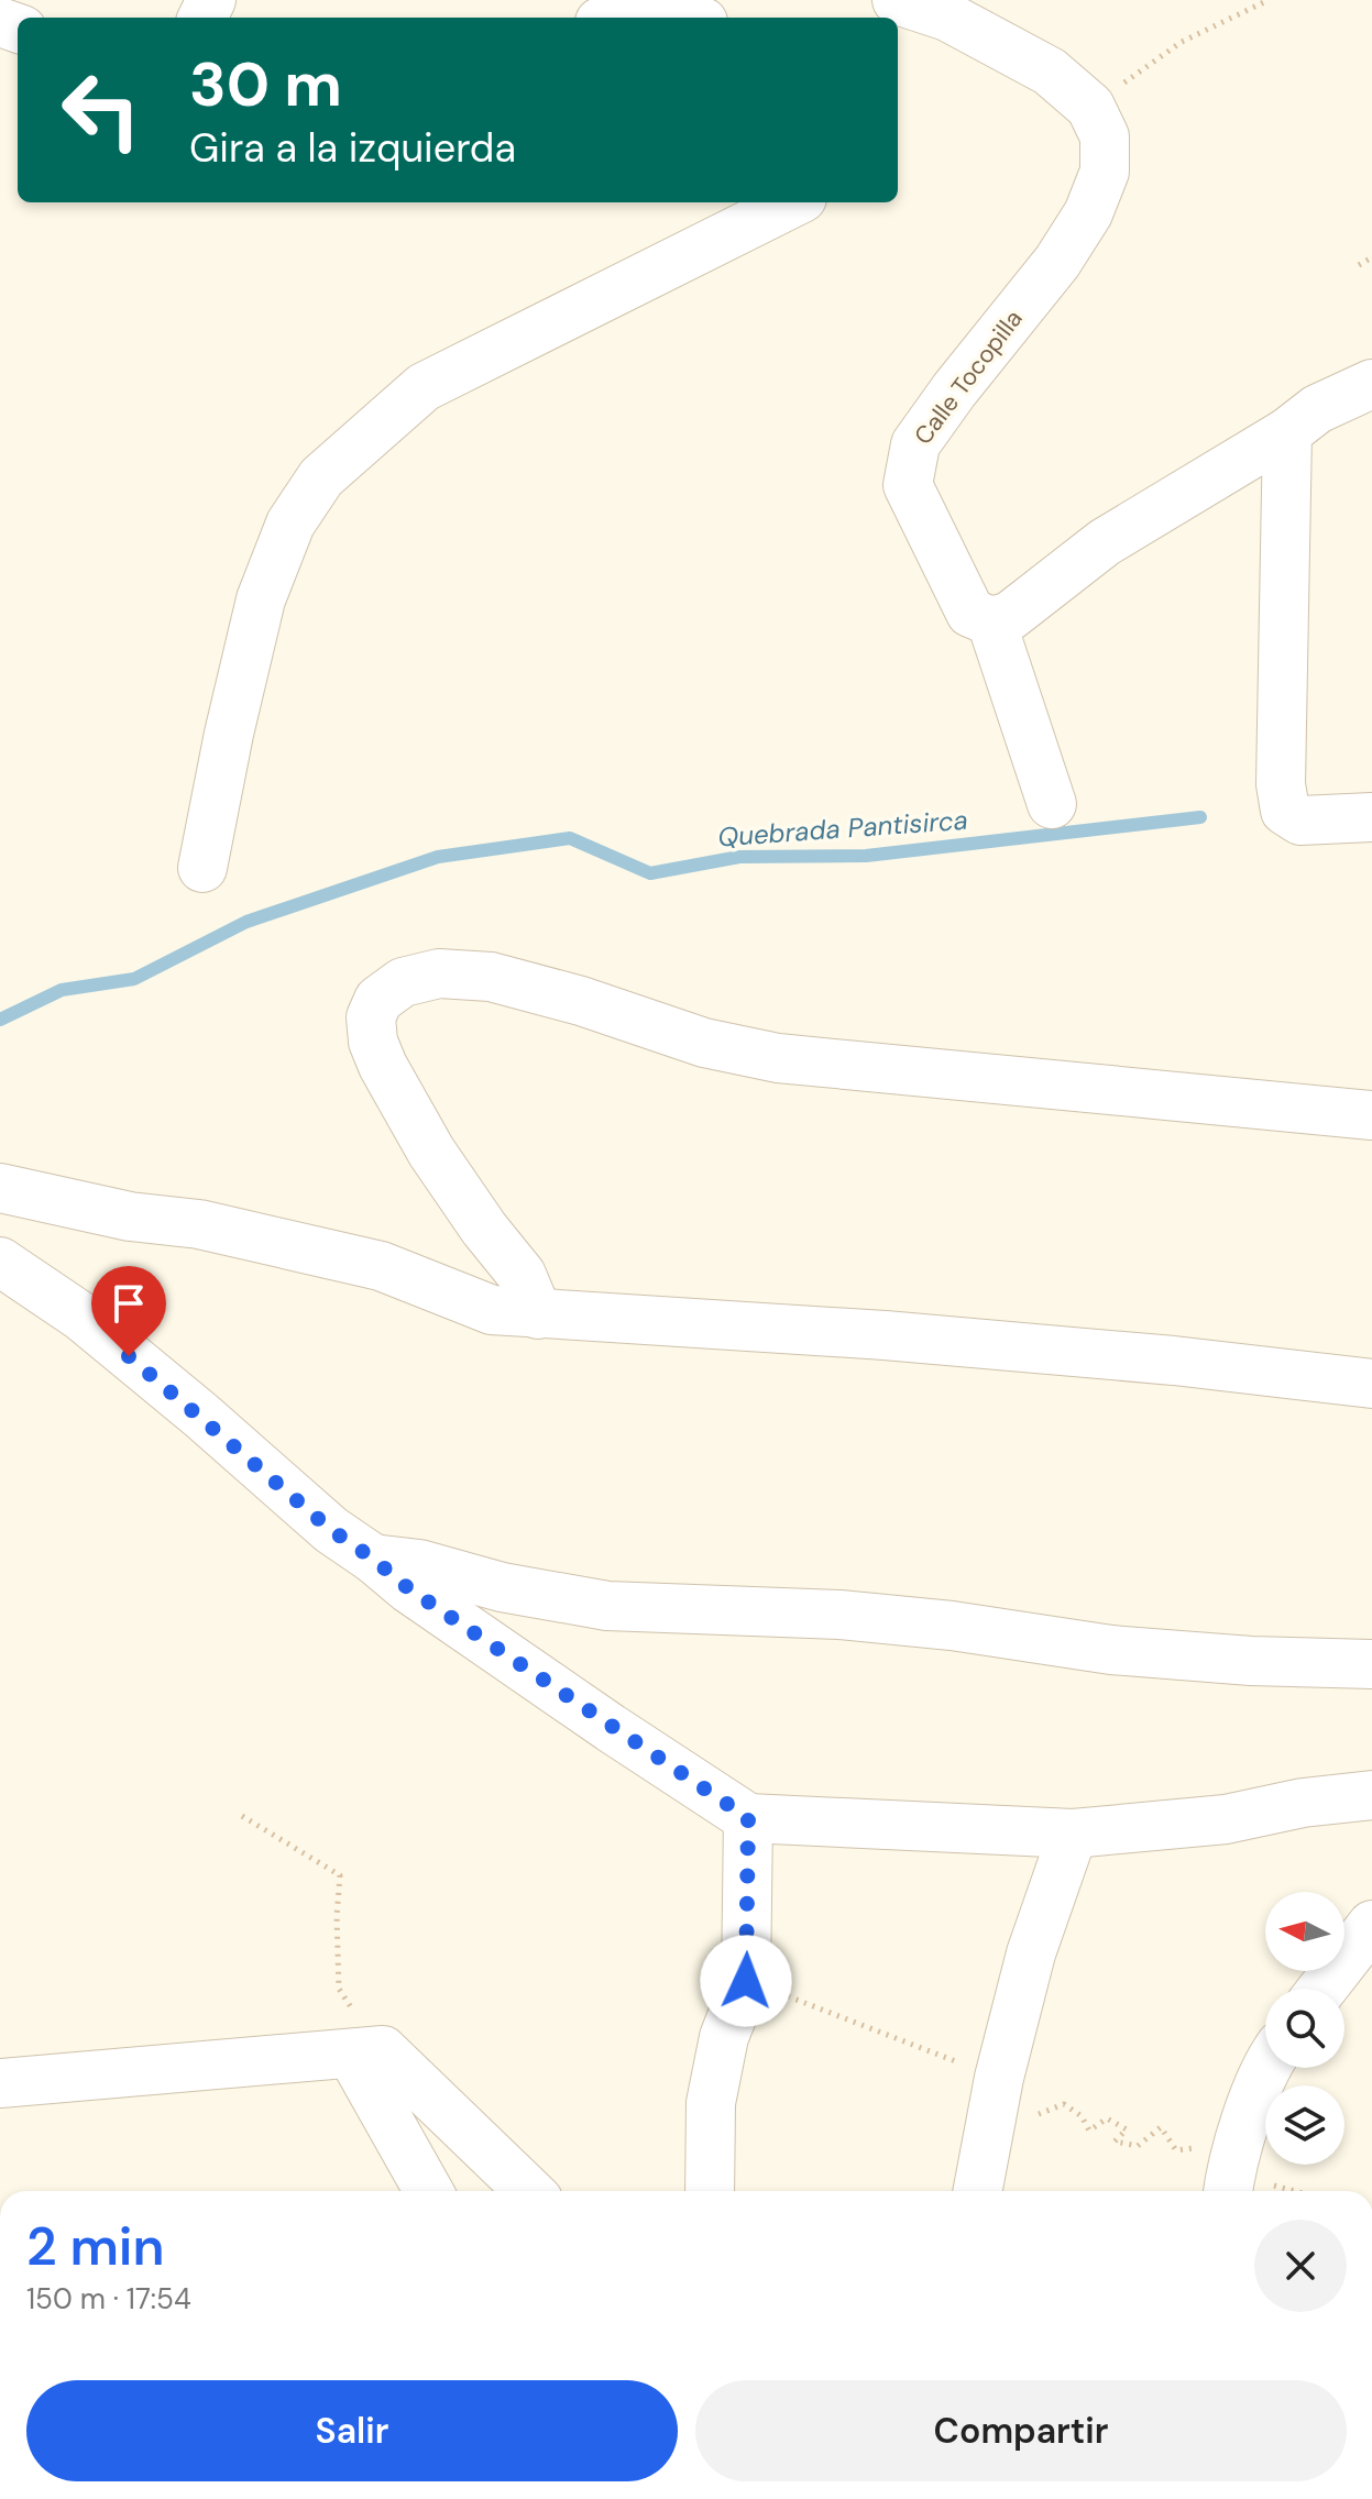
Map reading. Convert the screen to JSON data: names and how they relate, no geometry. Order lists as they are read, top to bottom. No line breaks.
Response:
{"streets":{"street":["Calle Tocopilla"]},"water":["Quebrada Pantisirca"],"north":"left","page":{"turn":["30 m","Gira a la izquierda"],"heading":["2 min","150 m · 17:54"],"buttons":["Salir","Compartir"]}}
